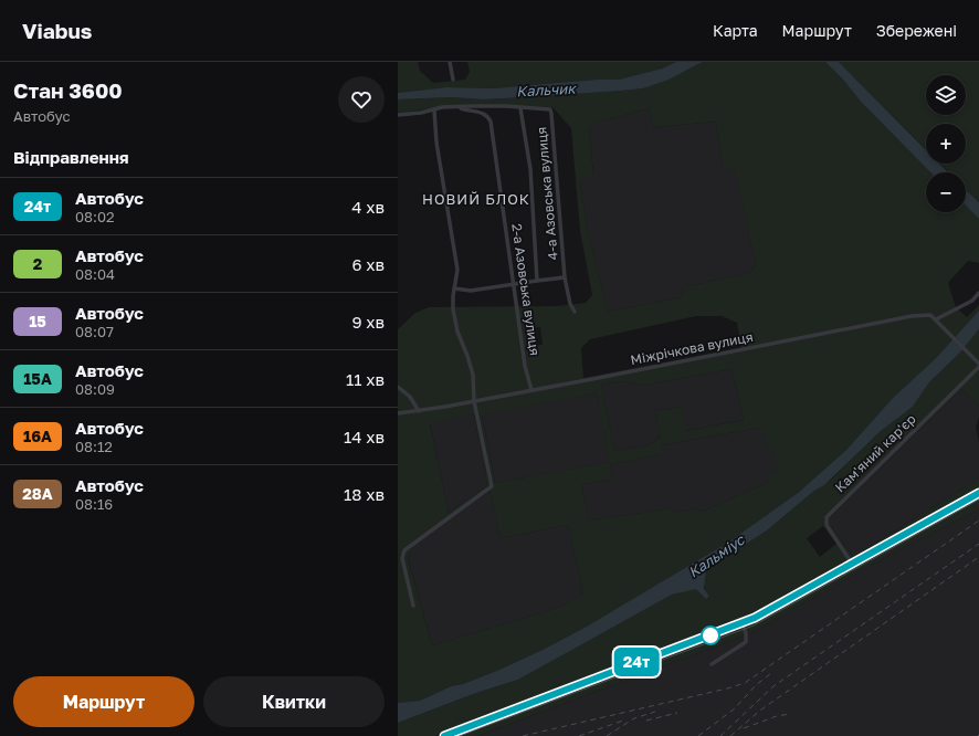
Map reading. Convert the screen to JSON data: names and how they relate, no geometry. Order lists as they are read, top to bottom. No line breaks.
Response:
{"streets":{"street":["4-а Азовська вулиця","2-а Азовська вулиця","Міжрічкова вулиця","Кам'яний кар'єр"]},"crossings":[["4-а Азовська вулиця","2-а Азовська вулиця"],["2-а Азовська вулиця","Міжрічкова вулиця"]],"districts":["НОВИЙ БЛОК"],"water":["Кальчик","Кальміус"],"lines":["bus line 24т"],"page":{"header":"Viabus","nav":["Карта","Маршрут","Збережені"],"heading":[["Стан 3600","Автобус"],"Відправлення"],"on_map":"24т","map_buttons":["+","−"],"list":[{"mark":"24т","name":"Автобус","note":"08:02","value":"4 хв"},{"mark":"2","name":"Автобус","note":"08:04","value":"6 хв"},{"mark":"15","name":"Автобус","note":"08:07","value":"9 хв"},{"mark":"15А","name":"Автобус","note":"08:09","value":"11 хв"},{"mark":"16А","name":"Автобус","note":"08:12","value":"14 хв"},{"mark":"28А","name":"Автобус","note":"08:16","value":"18 хв"}],"buttons":["Маршрут","Квитки"]}}
